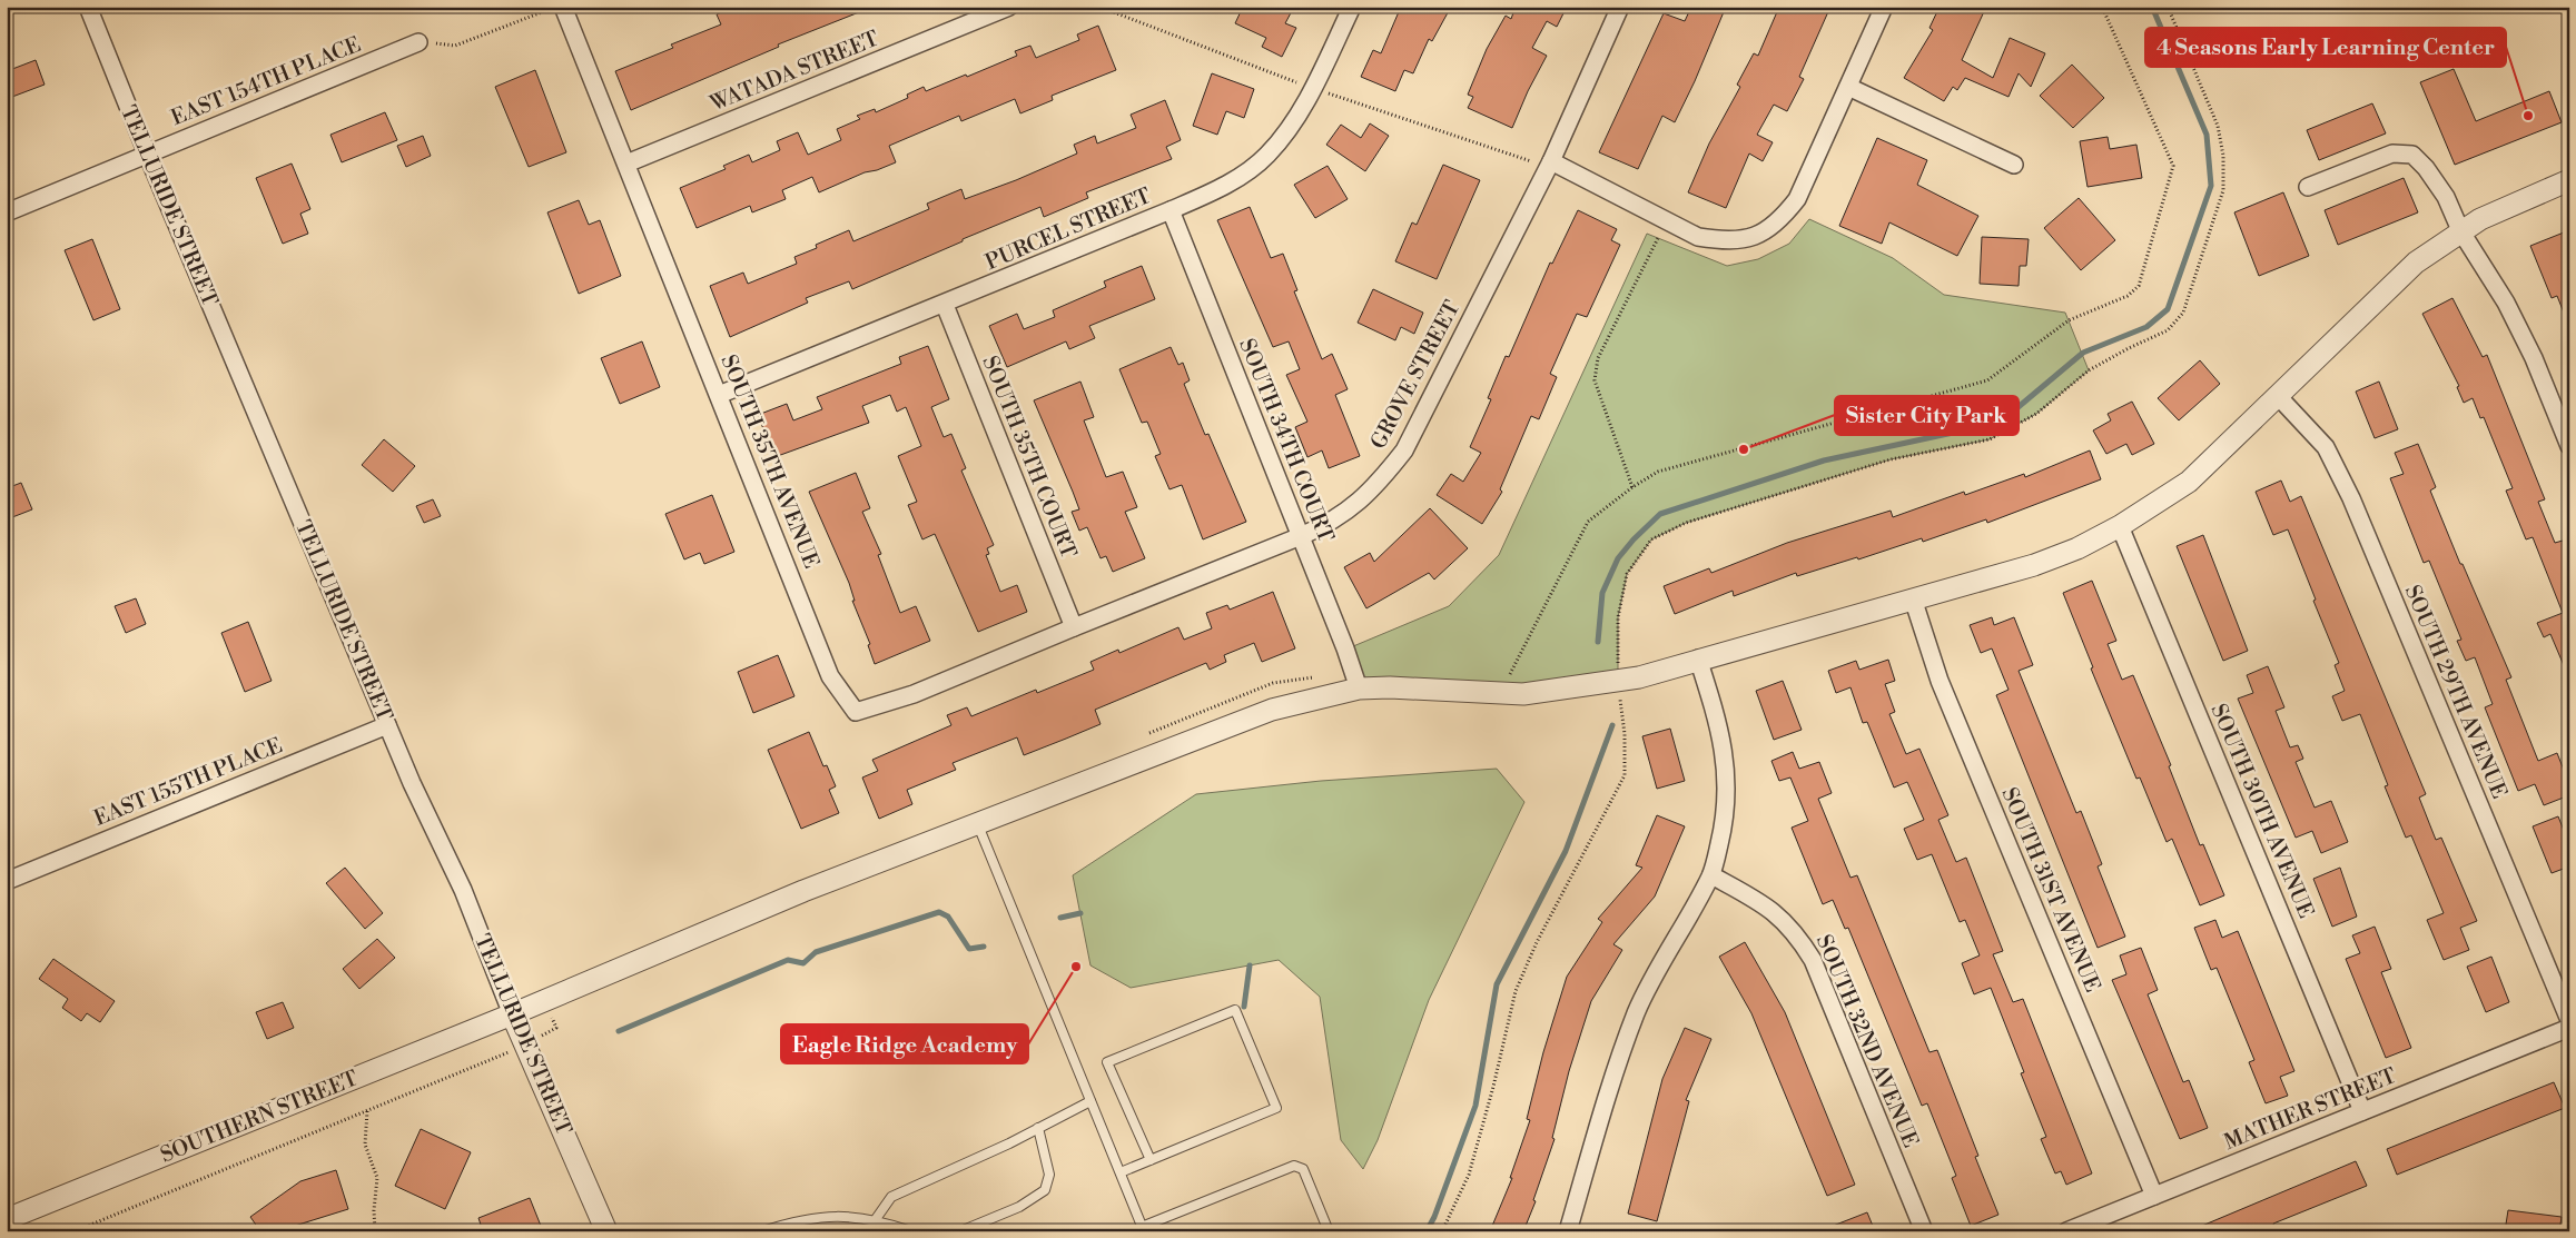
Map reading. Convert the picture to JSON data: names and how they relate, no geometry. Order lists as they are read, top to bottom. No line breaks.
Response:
{"streets":{"street":["WATADA STREET","EAST 154TH PLACE","TELLURIDE STREET","PURCEL STREET","GROVE STREET","SOUTH 34TH COURT","SOUTH 35TH COURT","SOUTH 35TH AVENUE","SOUTH 29TH AVENUE","EAST 155TH PLACE","SOUTH 30TH AVENUE","SOUTH 31ST AVENUE","SOUTH 32ND AVENUE","MATHER STREET","SOUTHERN STREET"]},"crossings":[["WATADA STREET","SOUTH 35TH AVENUE"],["EAST 154TH PLACE","TELLURIDE STREET"],["TELLURIDE STREET","EAST 155TH PLACE"],["TELLURIDE STREET","SOUTHERN STREET"],["PURCEL STREET","SOUTH 34TH COURT"],["PURCEL STREET","SOUTH 35TH COURT"],["PURCEL STREET","SOUTH 35TH AVENUE"],["GROVE STREET","SOUTH 34TH COURT"],["GROVE STREET","SOUTH 35TH COURT"],["GROVE STREET","SOUTH 35TH AVENUE"],["SOUTH 34TH COURT","SOUTHERN STREET"],["SOUTH 35TH COURT","SOUTH 35TH AVENUE"],["SOUTH 29TH AVENUE","SOUTHERN STREET"],["SOUTH 30TH AVENUE","MATHER STREET"],["SOUTH 30TH AVENUE","SOUTHERN STREET"],["SOUTH 31ST AVENUE","MATHER STREET"],["SOUTH 31ST AVENUE","SOUTHERN STREET"]],"places":["4 Seasons Early Learning Center","Sister City Park","Eagle Ridge Academy"]}
